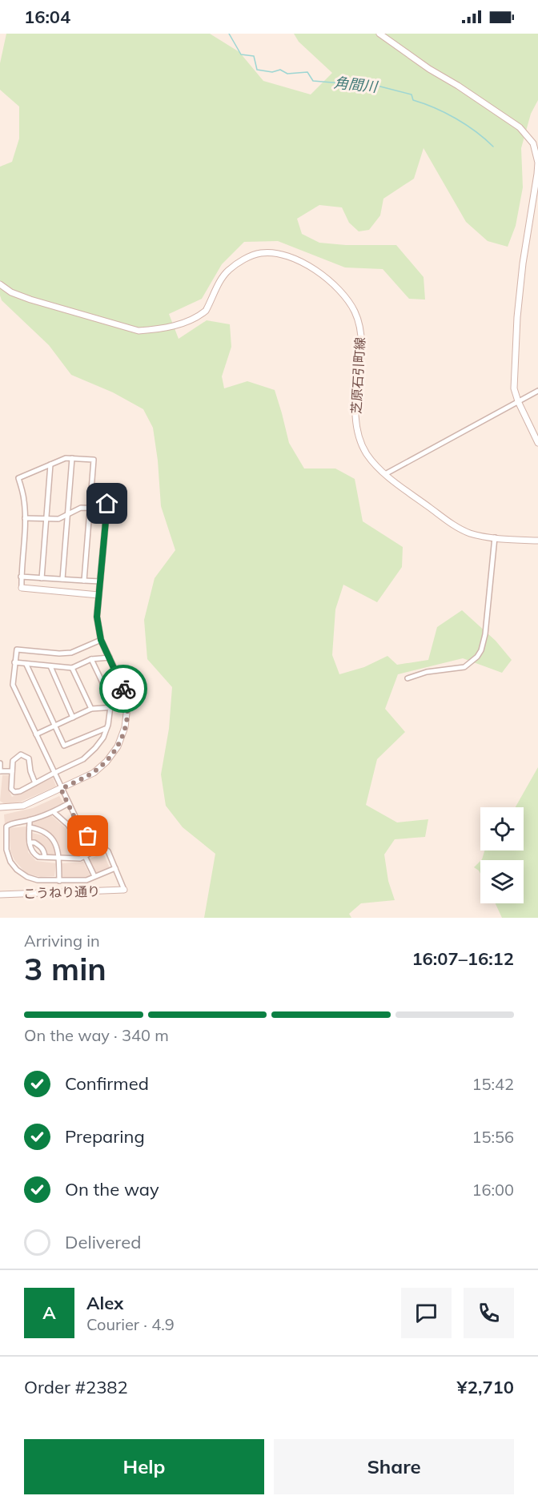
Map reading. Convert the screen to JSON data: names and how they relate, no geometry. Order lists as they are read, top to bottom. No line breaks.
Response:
{"streets":{"street":["芝原石引町線","こうねり通り"]},"water":["角間川"],"page":{"status":"16:04","heading":["3 min","Arriving in","16:07–16:12"],"panel":["Alex","Courier · 4.9","Order #2382","¥2,710"],"bar":"On the way · 340 m","list":[["Confirmed","15:42"],["Preparing","15:56"],["On the way","16:00"],"Delivered"],"round":"A","buttons":["Help","Share"]}}
